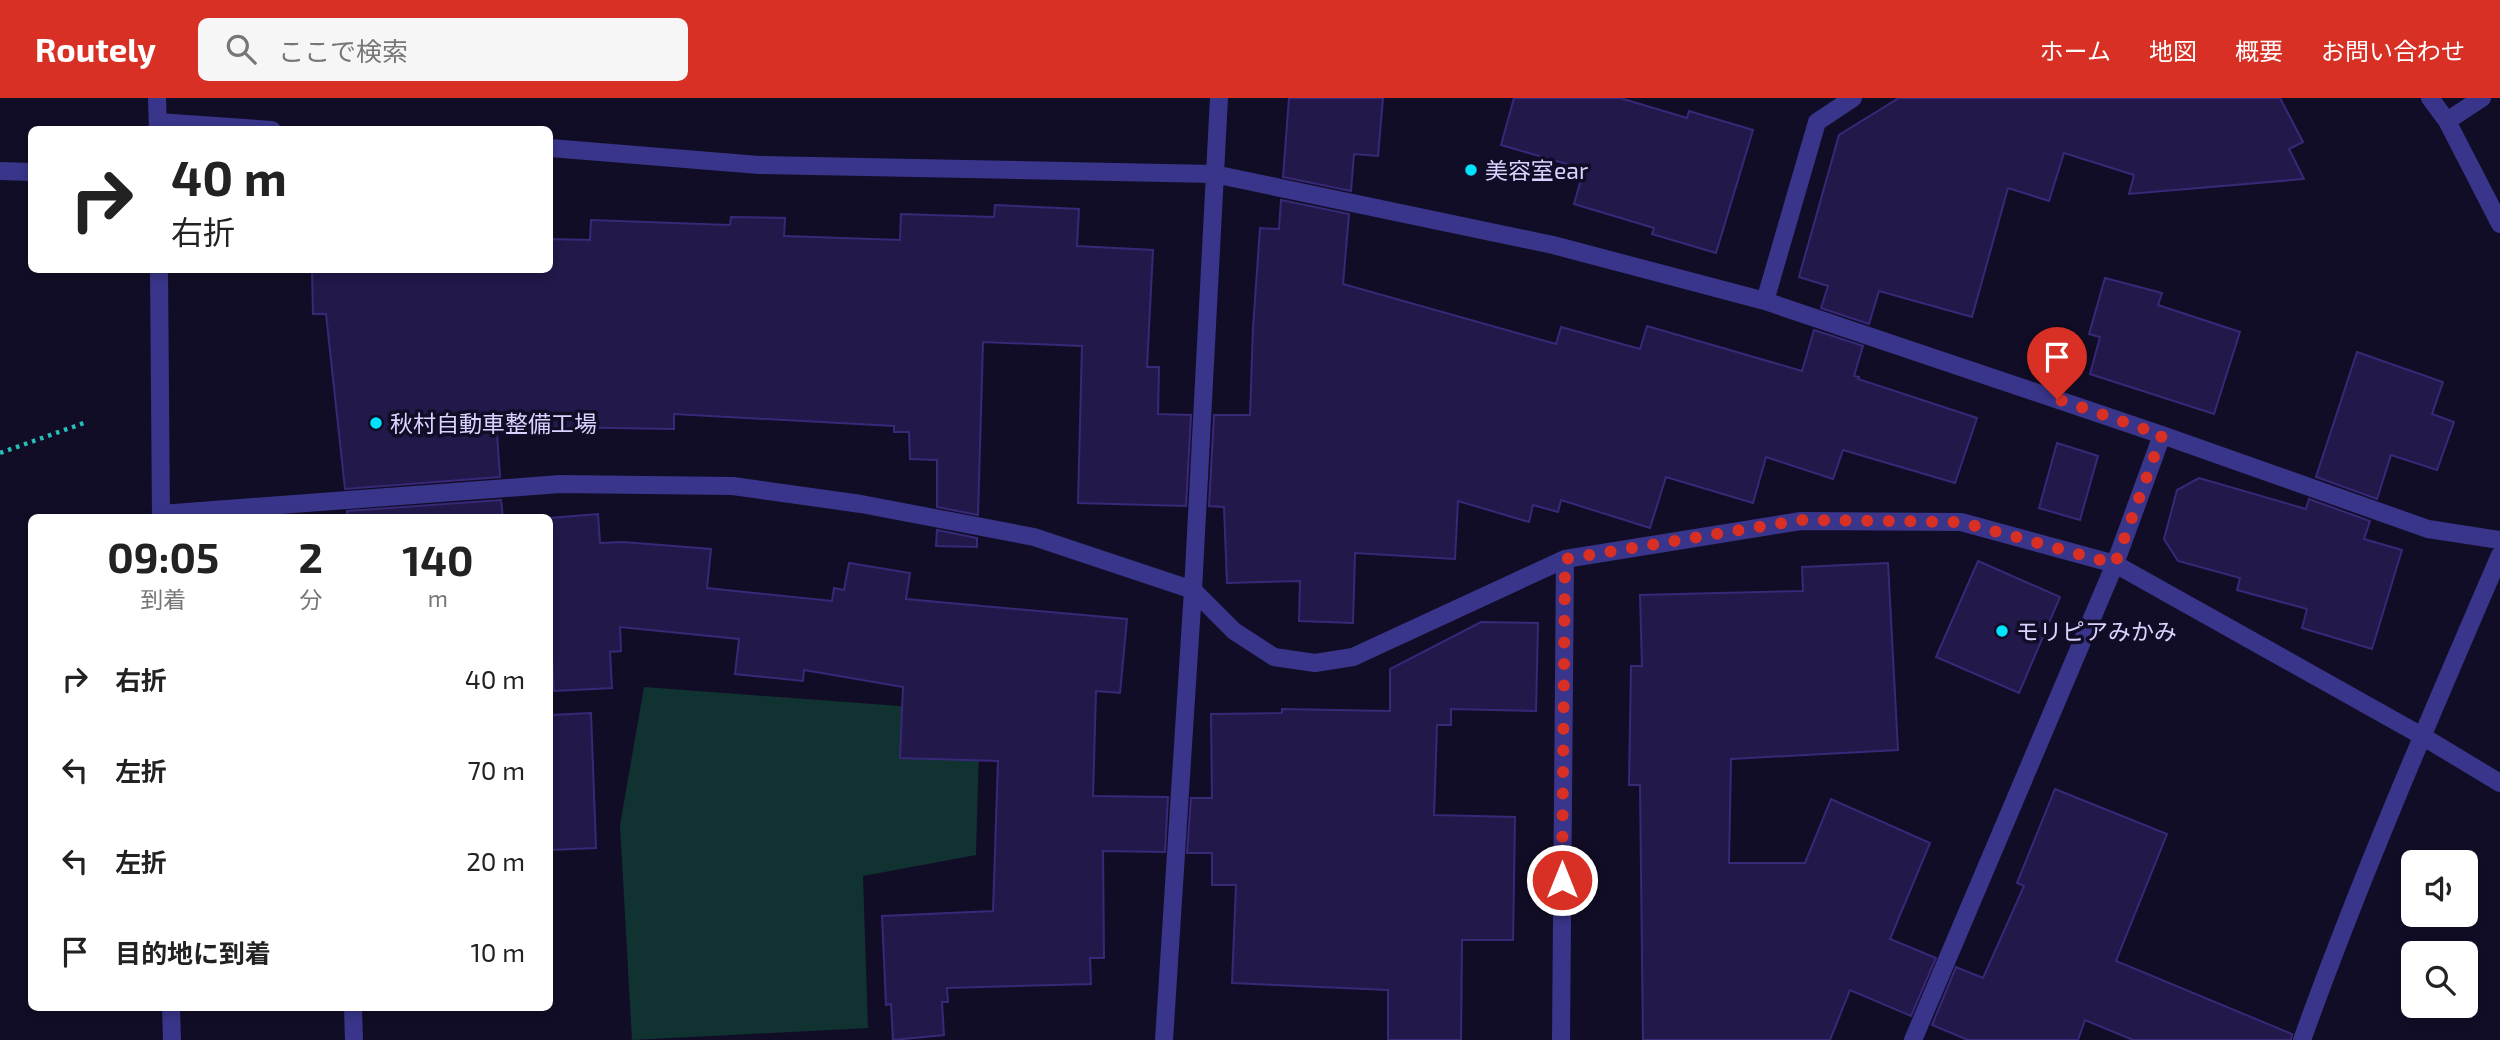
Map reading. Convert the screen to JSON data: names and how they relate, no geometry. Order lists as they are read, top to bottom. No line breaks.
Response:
{"places":["美容室ear","秋村自動車整備工場","モリピアみかみ"],"page":{"header":"Routely","search":"ここで検索","nav":["ホーム","地図","概要","お問い合わせ"],"turn":["40 m","右折"],"eta":["09:05","到着","2","分","140","m"],"list":[{"name":"右折","value":"40 m"},{"name":"左折","value":"70 m"},{"name":"左折","value":"20 m"},{"name":"目的地に到着","value":"10 m"}]}}
